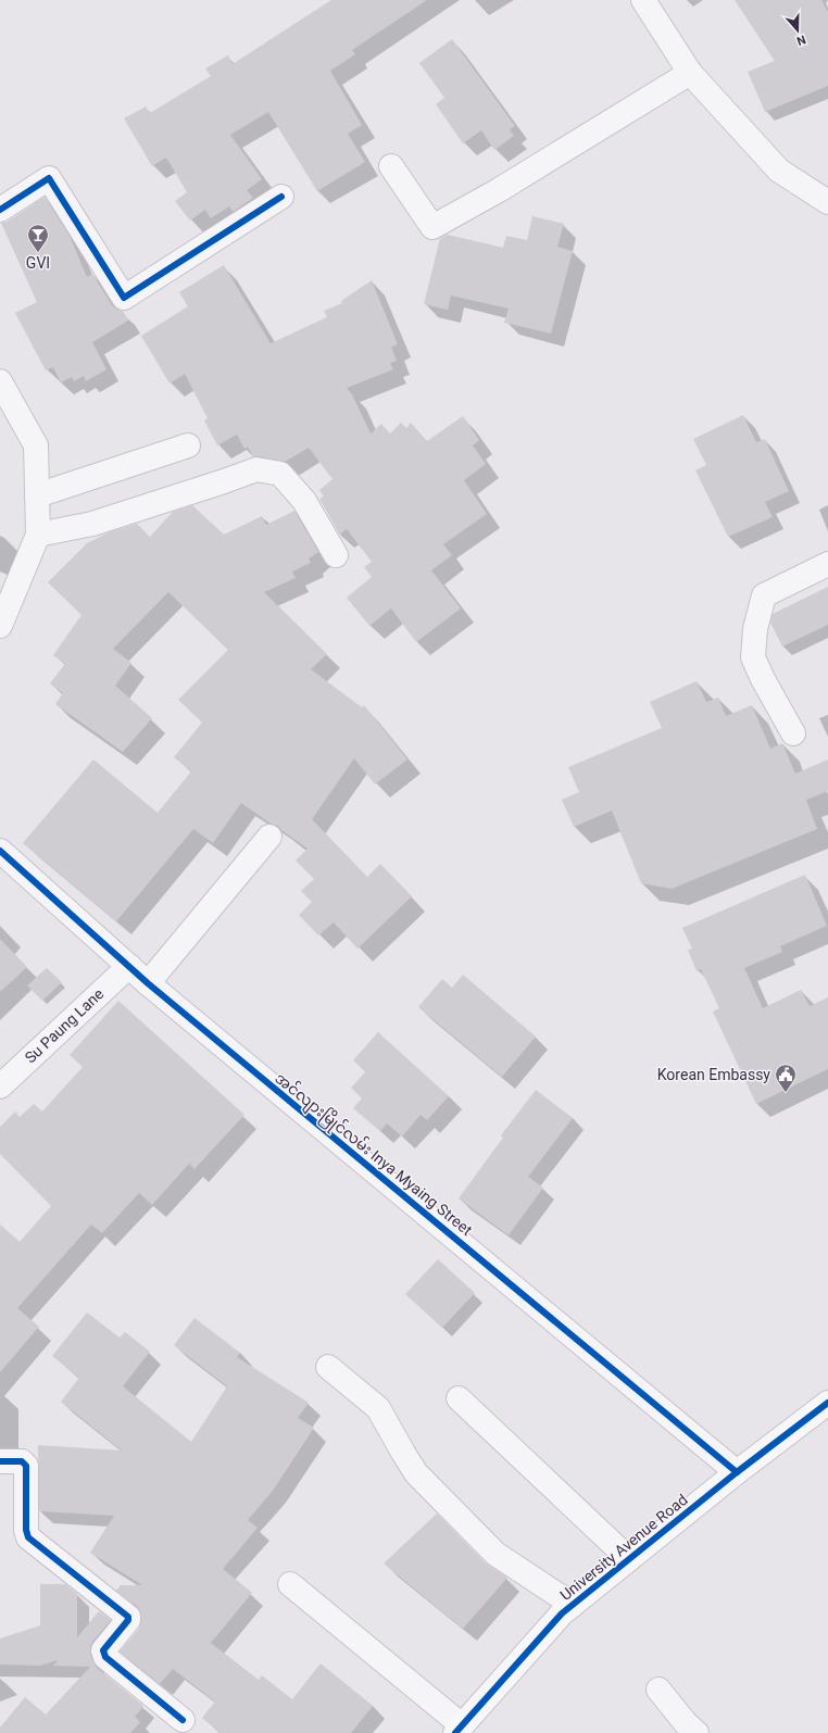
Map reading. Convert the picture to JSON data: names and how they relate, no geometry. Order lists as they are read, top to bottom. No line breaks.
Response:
{"streets":{"main road":["University Avenue Road"],"street":["Su Paung Lane","အင်လျားမြိုင်လမ်း Inya Myaing Street"]},"crossings":[["Su Paung Lane","အင်လျားမြိုင်လမ်း Inya Myaing Street"],["အင်လျားမြိုင်လမ်း Inya Myaing Street","University Avenue Road"]],"places":{"bar":["GVI"],"public building":["Korean Embassy"]},"north":"bottom"}
